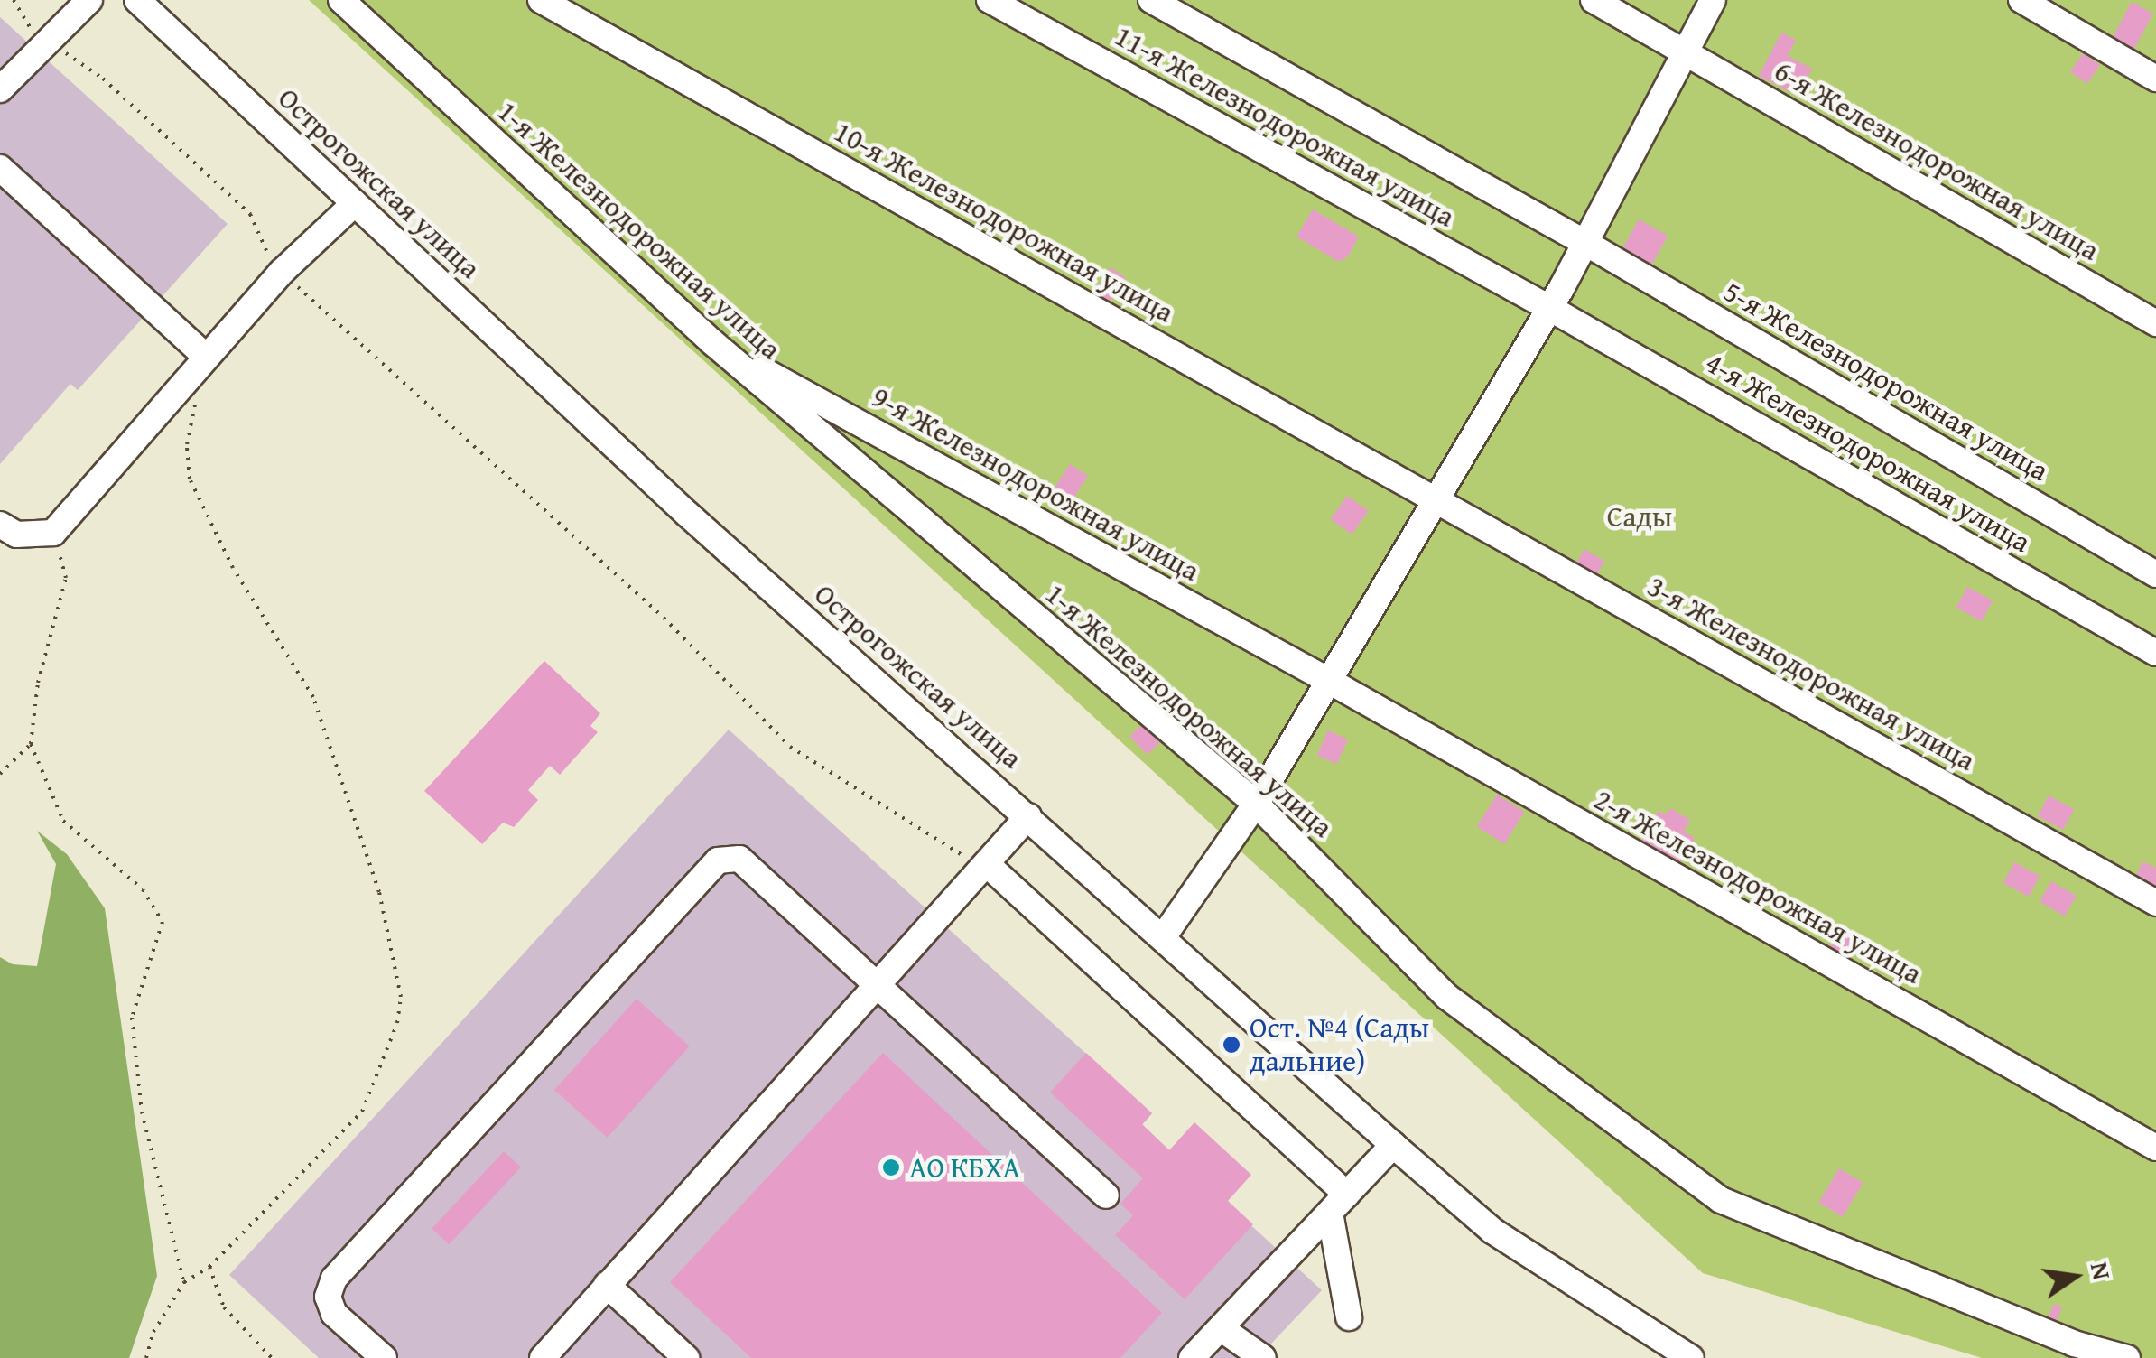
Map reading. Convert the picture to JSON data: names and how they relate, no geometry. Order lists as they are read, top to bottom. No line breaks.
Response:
{"streets":{"street":["11-я Железнодорожная улица","6-я Железнодорожная улица","Острогожская улица","10-я Железнодорожная улица","1-я Железнодорожная улица","5-я Железнодорожная улица","4-я Железнодорожная улица","9-я Железнодорожная улица","3-я Железнодорожная улица","2-я Железнодорожная улица"]},"crossings":[["11-я Железнодорожная улица","4-я Железнодорожная улица"],["10-я Железнодорожная улица","3-я Железнодорожная улица"],["1-я Железнодорожная улица","9-я Железнодорожная улица"],["9-я Железнодорожная улица","2-я Железнодорожная улица"]],"parks":["Сады"],"places":["Ост. №4 (Сады дальние)","АО КБХА"],"north":"right"}
